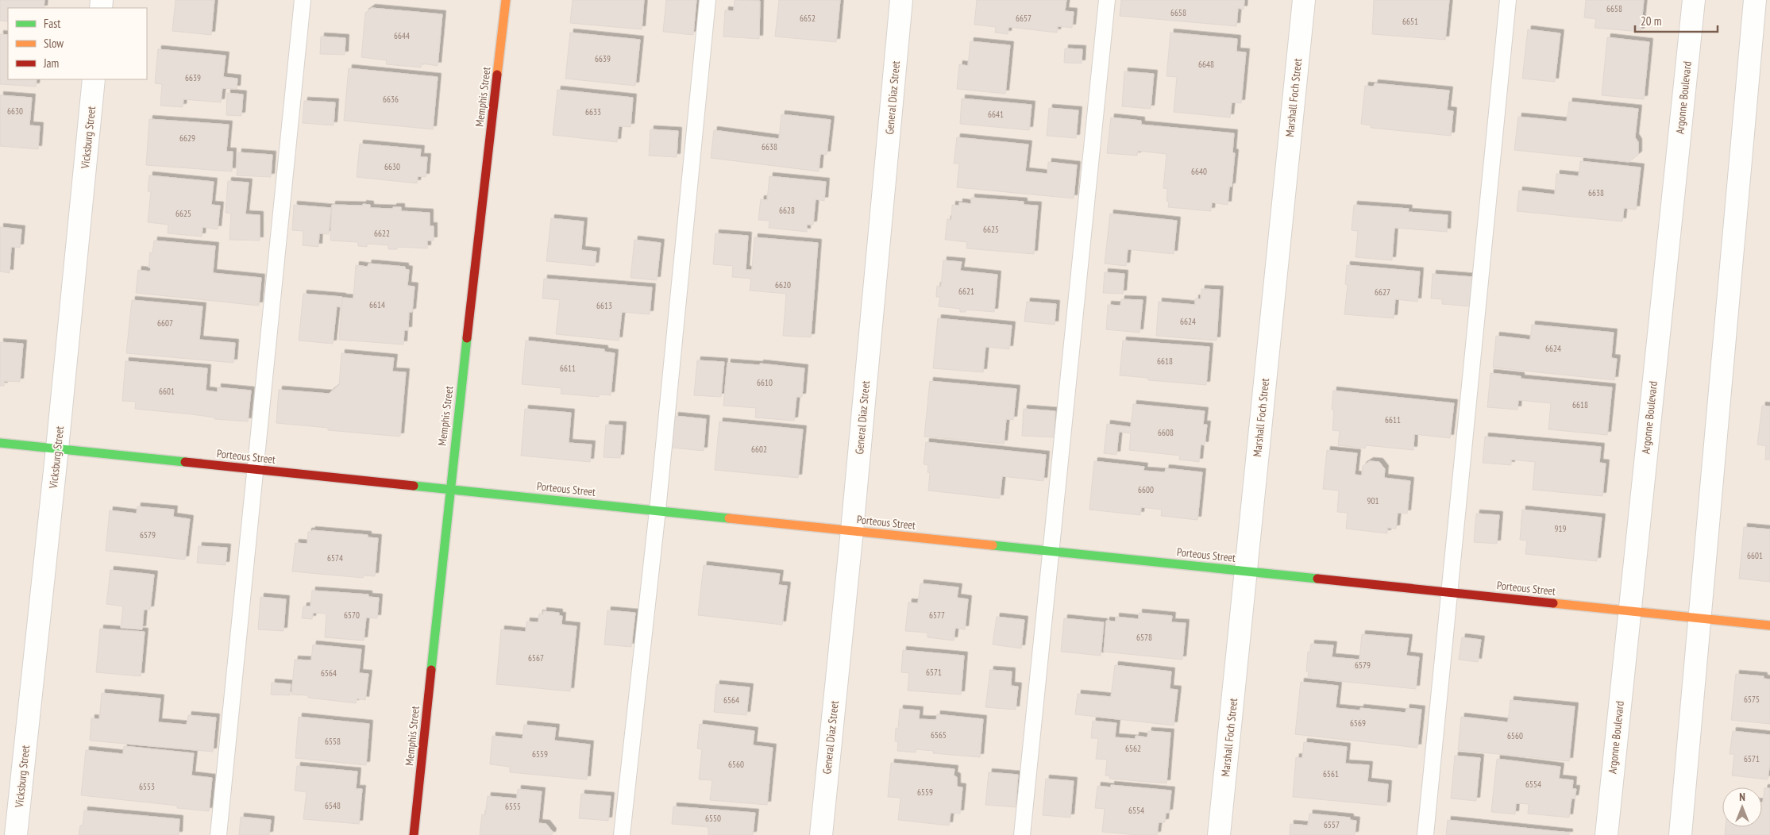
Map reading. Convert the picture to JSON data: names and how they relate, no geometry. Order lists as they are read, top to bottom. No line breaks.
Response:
{"streets":{"street":["Memphis Street","General Diaz Street","Marshall Foch Street","Argonne Boulevard","Vicksburg Street","Porteous Street"]},"crossings":[["Memphis Street","Porteous Street"],["General Diaz Street","Porteous Street"],["Marshall Foch Street","Porteous Street"],["Argonne Boulevard","Porteous Street"],["Vicksburg Street","Porteous Street"]],"house_numbers":["6658","6658","6652","6657","6651","6644","6639","6648","6639","6636","6630","6633","6641","6629","6638","6630","6640","6638","6628","6625","6625","6622","6620","6621","6627","6614","6613","6624","6607","6624","6618","6611","6610","6601","6618","6611","6608","6602","6600","901","919","6579","6601","6574","6570","6577","6578","6567","6579","6571","6564","6575","6564","6569","6565","6560","6558","6562","6559","6571","6560","6561","6554","6553","6559","6548","6555","6554","6550","6557"],"legend":["Fast","Slow","Jam"],"scale_bar":"20 m","north":"top"}
